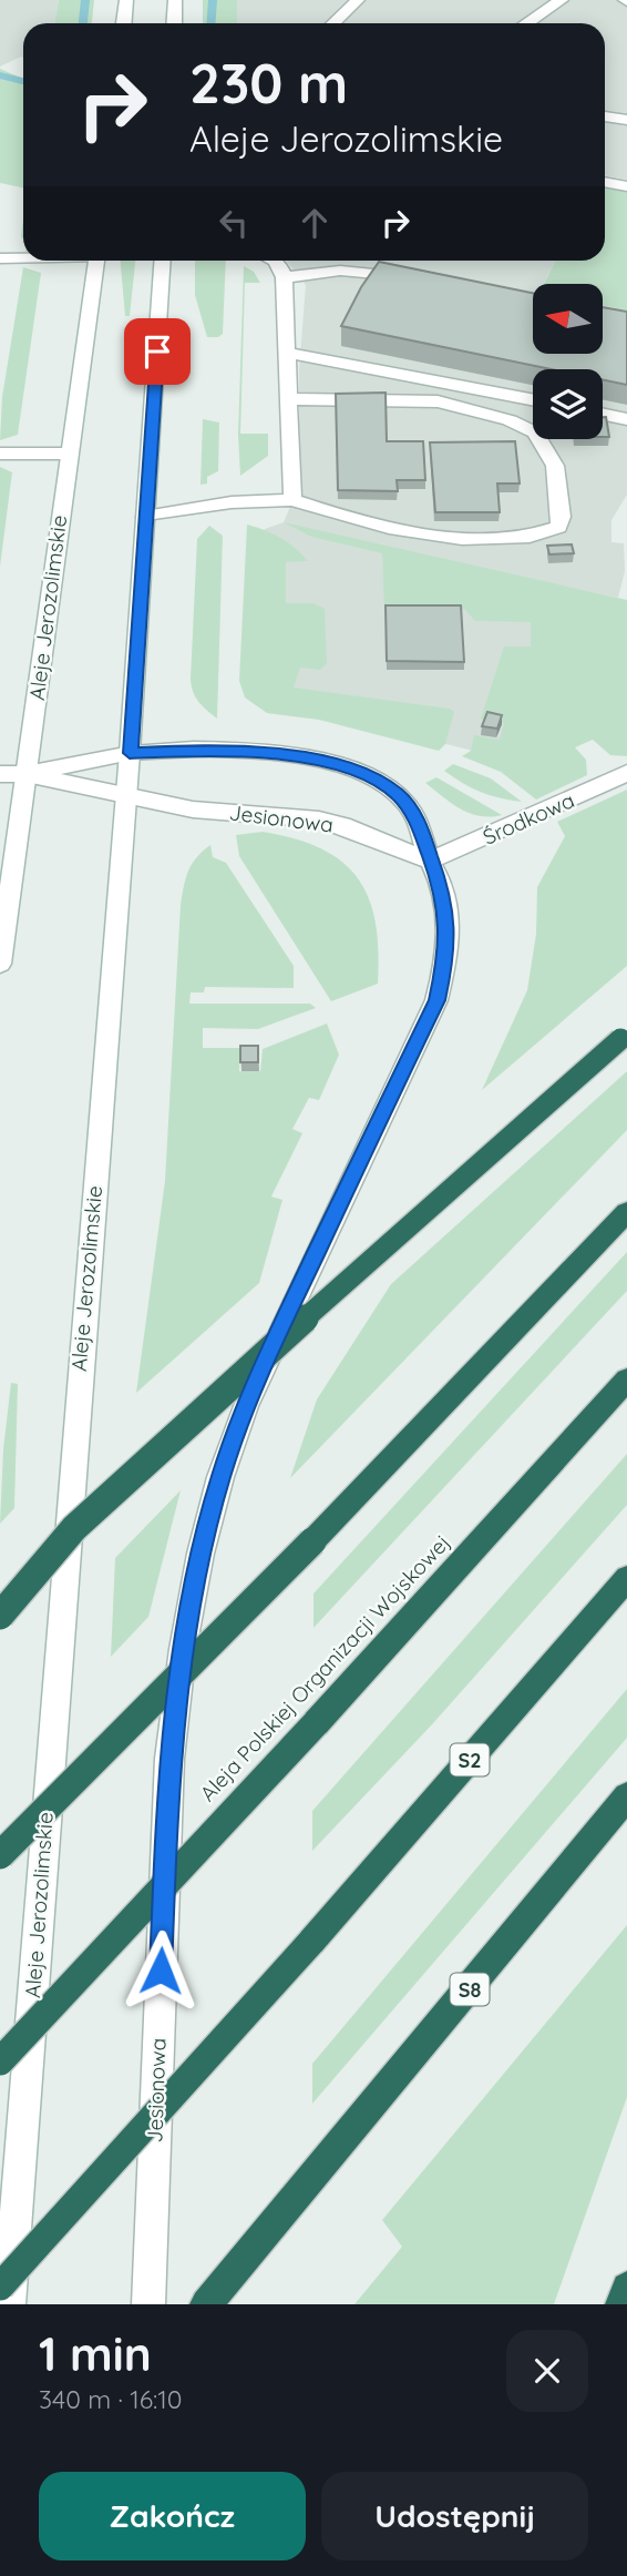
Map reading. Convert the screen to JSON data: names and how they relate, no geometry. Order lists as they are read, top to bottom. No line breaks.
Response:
{"streets":{"highway":["Aleja Polskiej Organizacji Wojskowej","S2","S8"],"main road":["Aleje Jerozolimskie","Jesionowa","Środkowa"]},"crossings":[["Aleje Jerozolimskie","Jesionowa"],["Jesionowa","Środkowa"]],"north":"left","page":{"turn":["230 m","Aleje Jerozolimskie"],"heading":["1 min","340 m · 16:10"],"buttons":["Zakończ","Udostępnij"]}}
